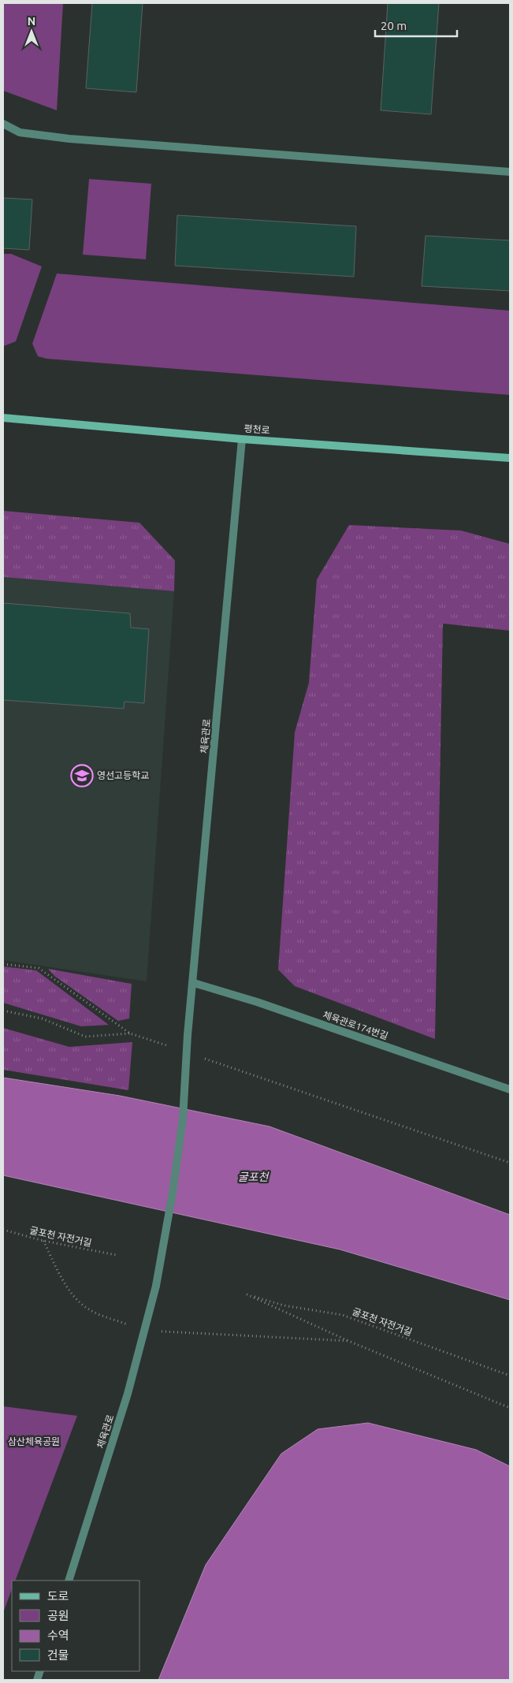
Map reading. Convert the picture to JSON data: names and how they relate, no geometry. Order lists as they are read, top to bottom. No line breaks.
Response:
{"streets":{"main road":["평천로"],"street":["체육관로","체육관로174번길"],"path":["굴포천 자전거길"]},"crossings":[["평천로","체육관로"],["체육관로","체육관로174번길"]],"water":["굴포천"],"parks":["삼산체육공원"],"places":{"school or university":["영선고등학교"]},"legend":["도로","공원","수역","건물"],"scale_bar":"20 m","north":"top"}
